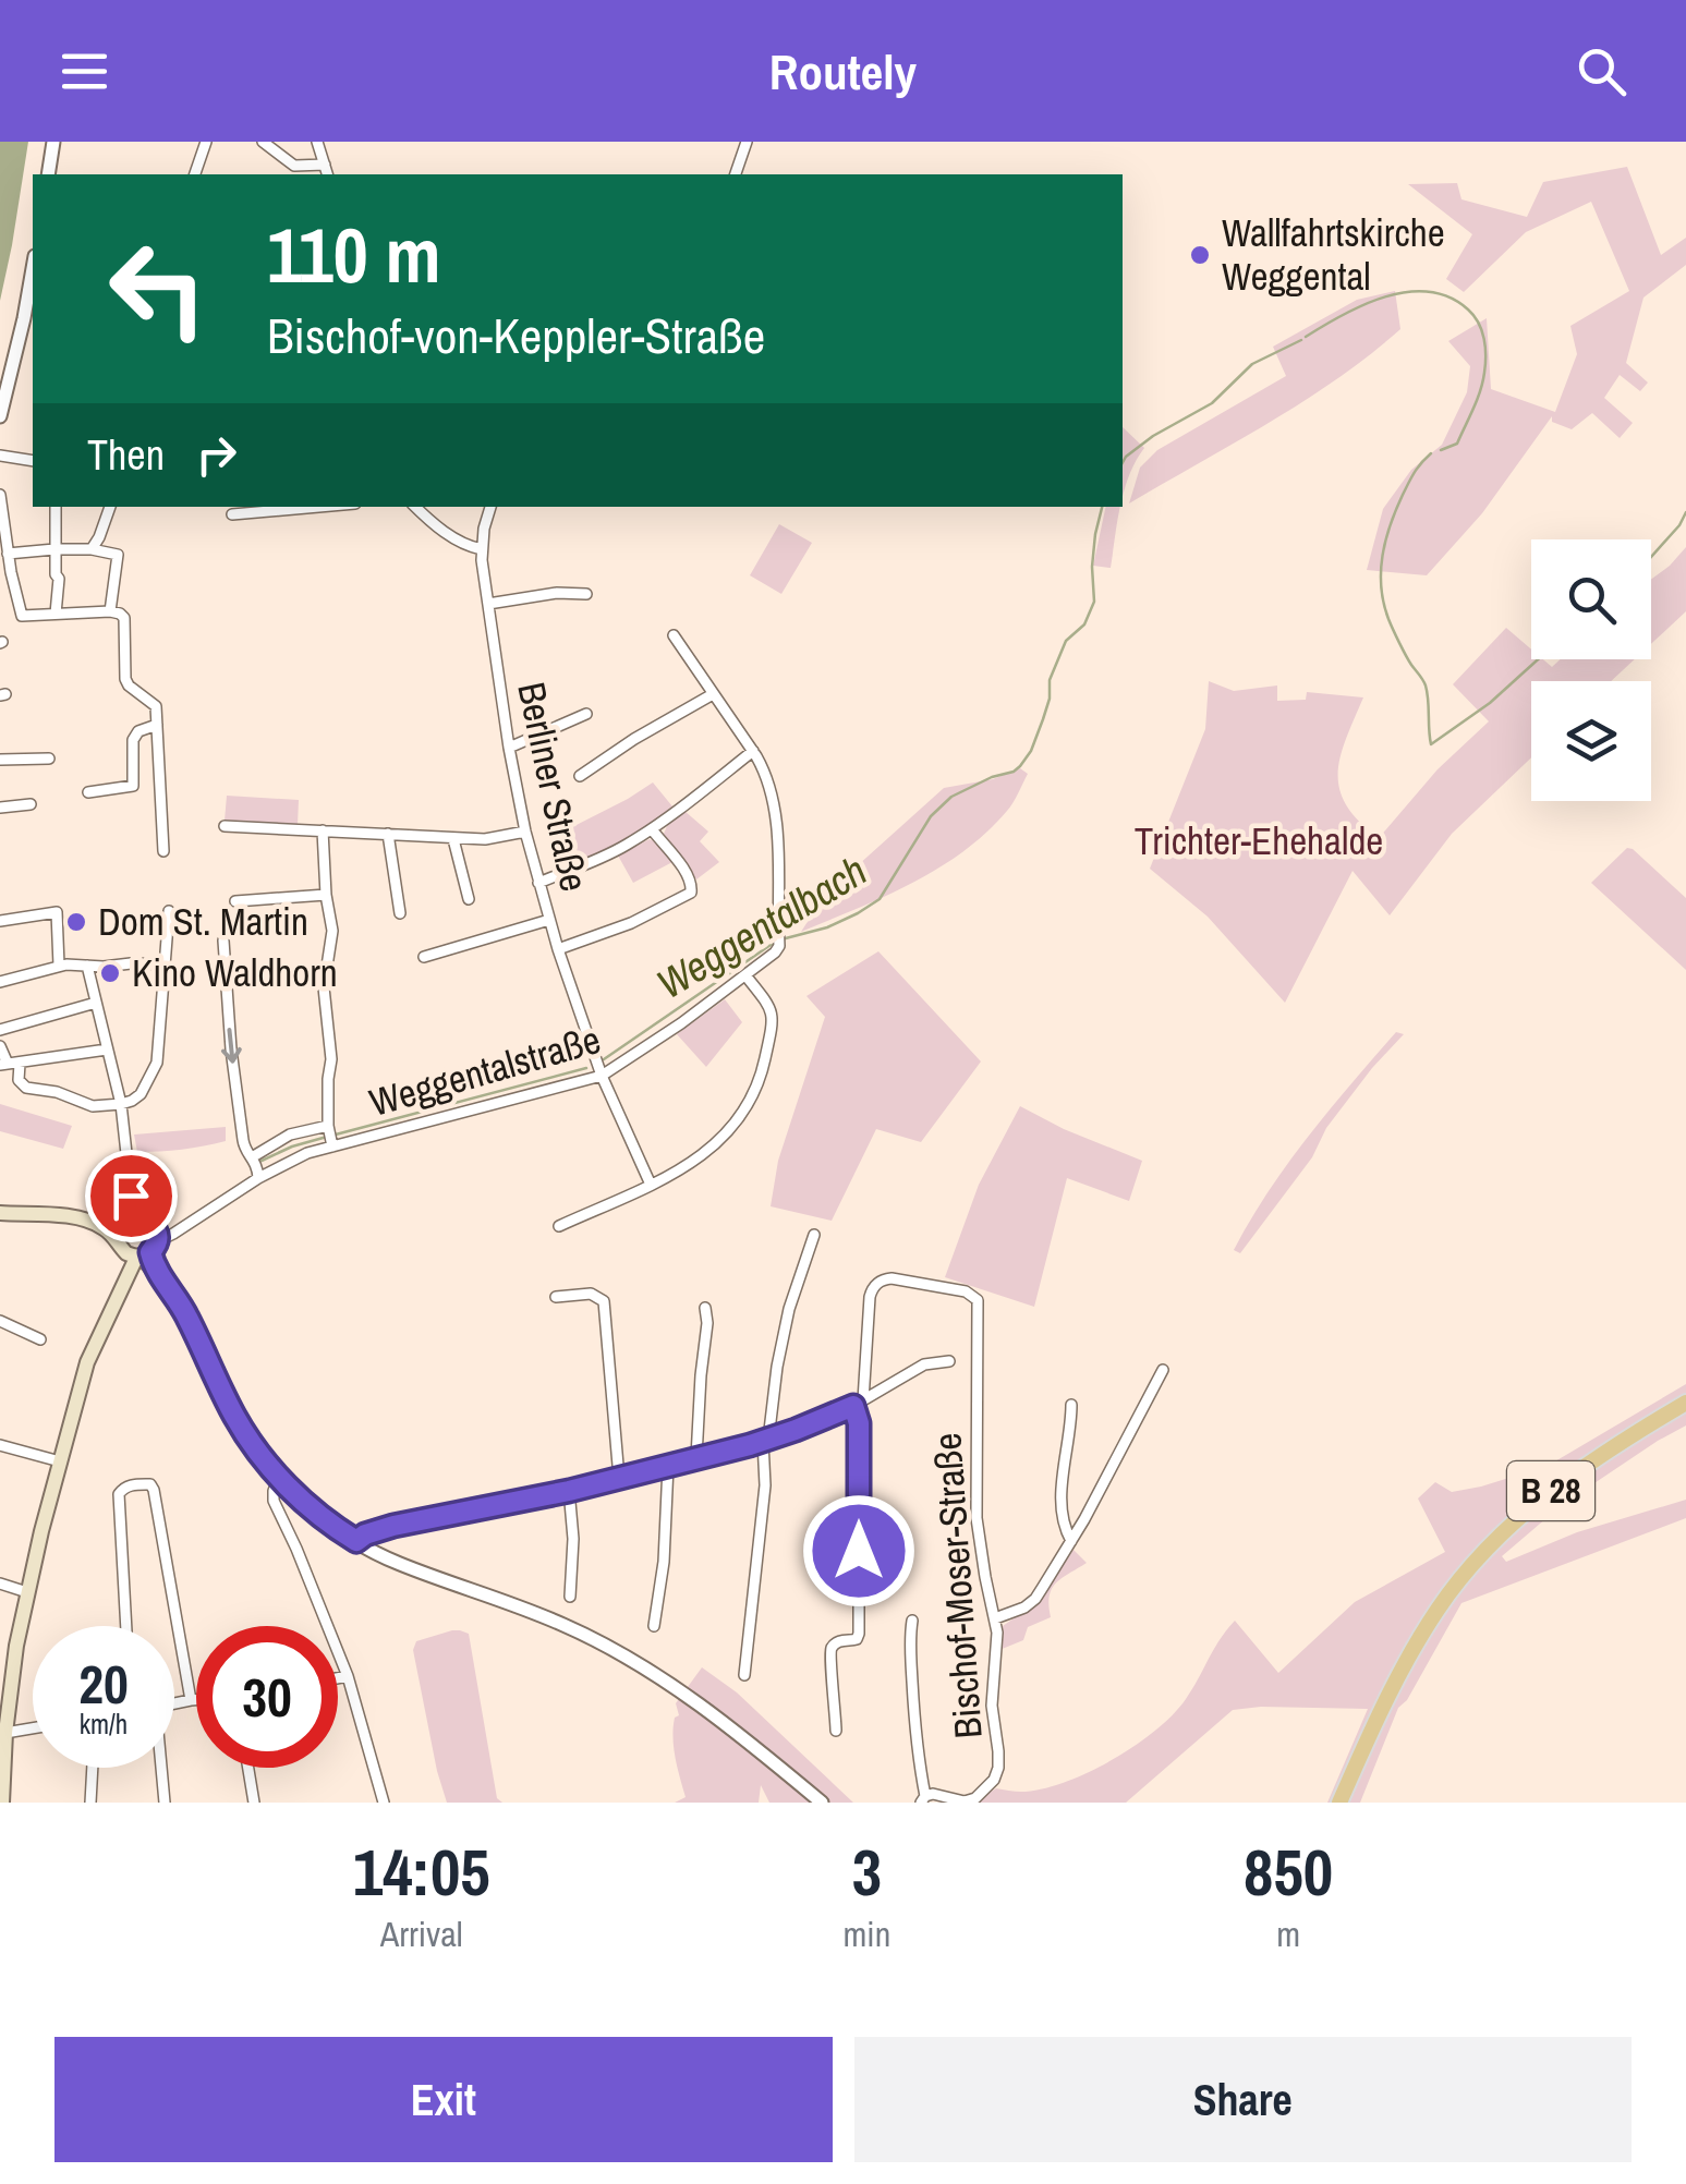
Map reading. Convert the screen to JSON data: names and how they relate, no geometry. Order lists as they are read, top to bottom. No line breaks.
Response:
{"streets":{"main road":["B 28"],"street":["Berliner Straße","Weggentalstraße","Bischof-Moser-Straße"]},"crossings":[["Berliner Straße","Weggentalstraße"]],"water":["Weggentalbach"],"parks":["Trichter-Ehehalde"],"places":["Wallfahrtskirche Weggental","Dom St. Martin","Kino Waldhorn"],"page":{"header":"Routely","turn":["110 m","Bischof-von-Keppler-Straße"],"then":"Then","speed":"20 km/h","limit":"30","eta":["14:05","Arrival","3","min","850","m"],"buttons":["Exit","Share"]}}
